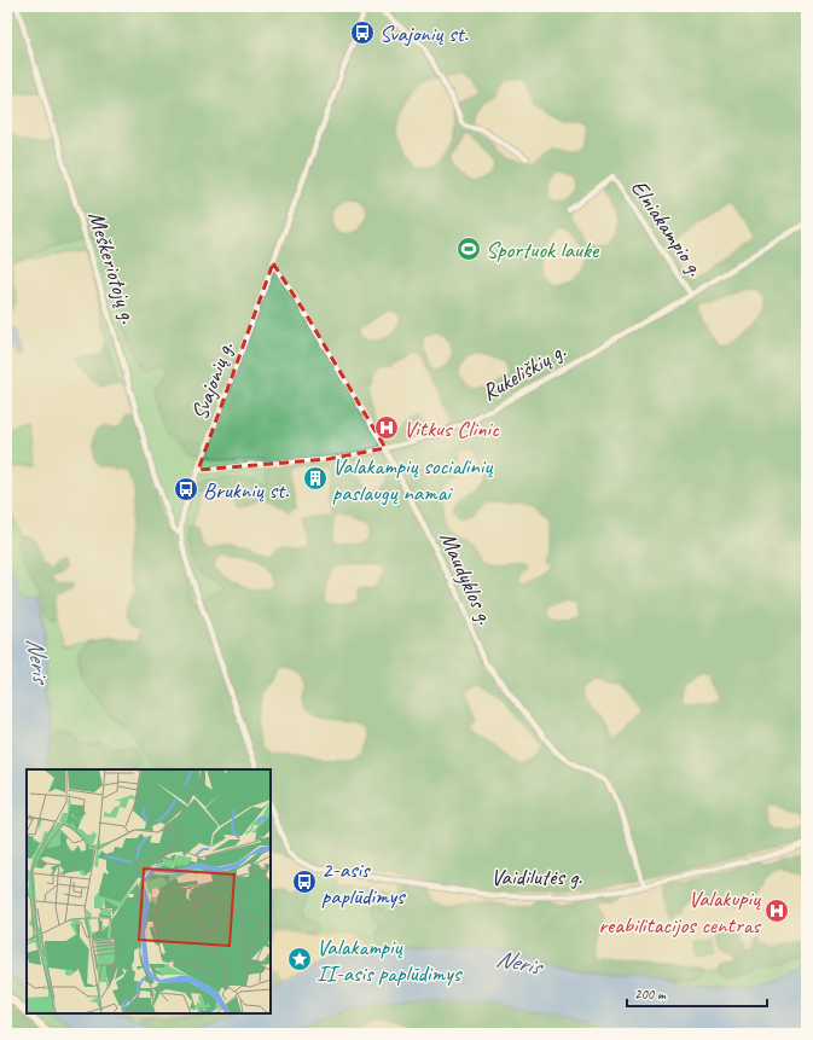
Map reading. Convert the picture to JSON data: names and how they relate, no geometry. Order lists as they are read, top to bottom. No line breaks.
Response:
{"streets":{"street":["Elniakampio g.","Meškeriotojų g.","Rukeliškių g.","Svajonių g.","Maudyklos g.","Vaidilutės g."]},"crossings":[["Elniakampio g.","Rukeliškių g."],["Meškeriotojų g.","Svajonių g."],["Rukeliškių g.","Svajonių g."],["Rukeliškių g.","Maudyklos g."],["Svajonių g.","Maudyklos g."],["Maudyklos g.","Vaidilutės g."]],"water":["Neris"],"places":{"bus stop":["Svajonių st.","Bruknių st.","2-asis paplūdimys"],"sports":["Sportuok lauke"],"hospital":["Vitkus Clinic","Valakupių reabilitacijos centras"],"building":["Valakampių socialinių paslaugų namai"],"place":["Valakampių II-asis paplūdimys"]},"scale_bar":"200 m"}
